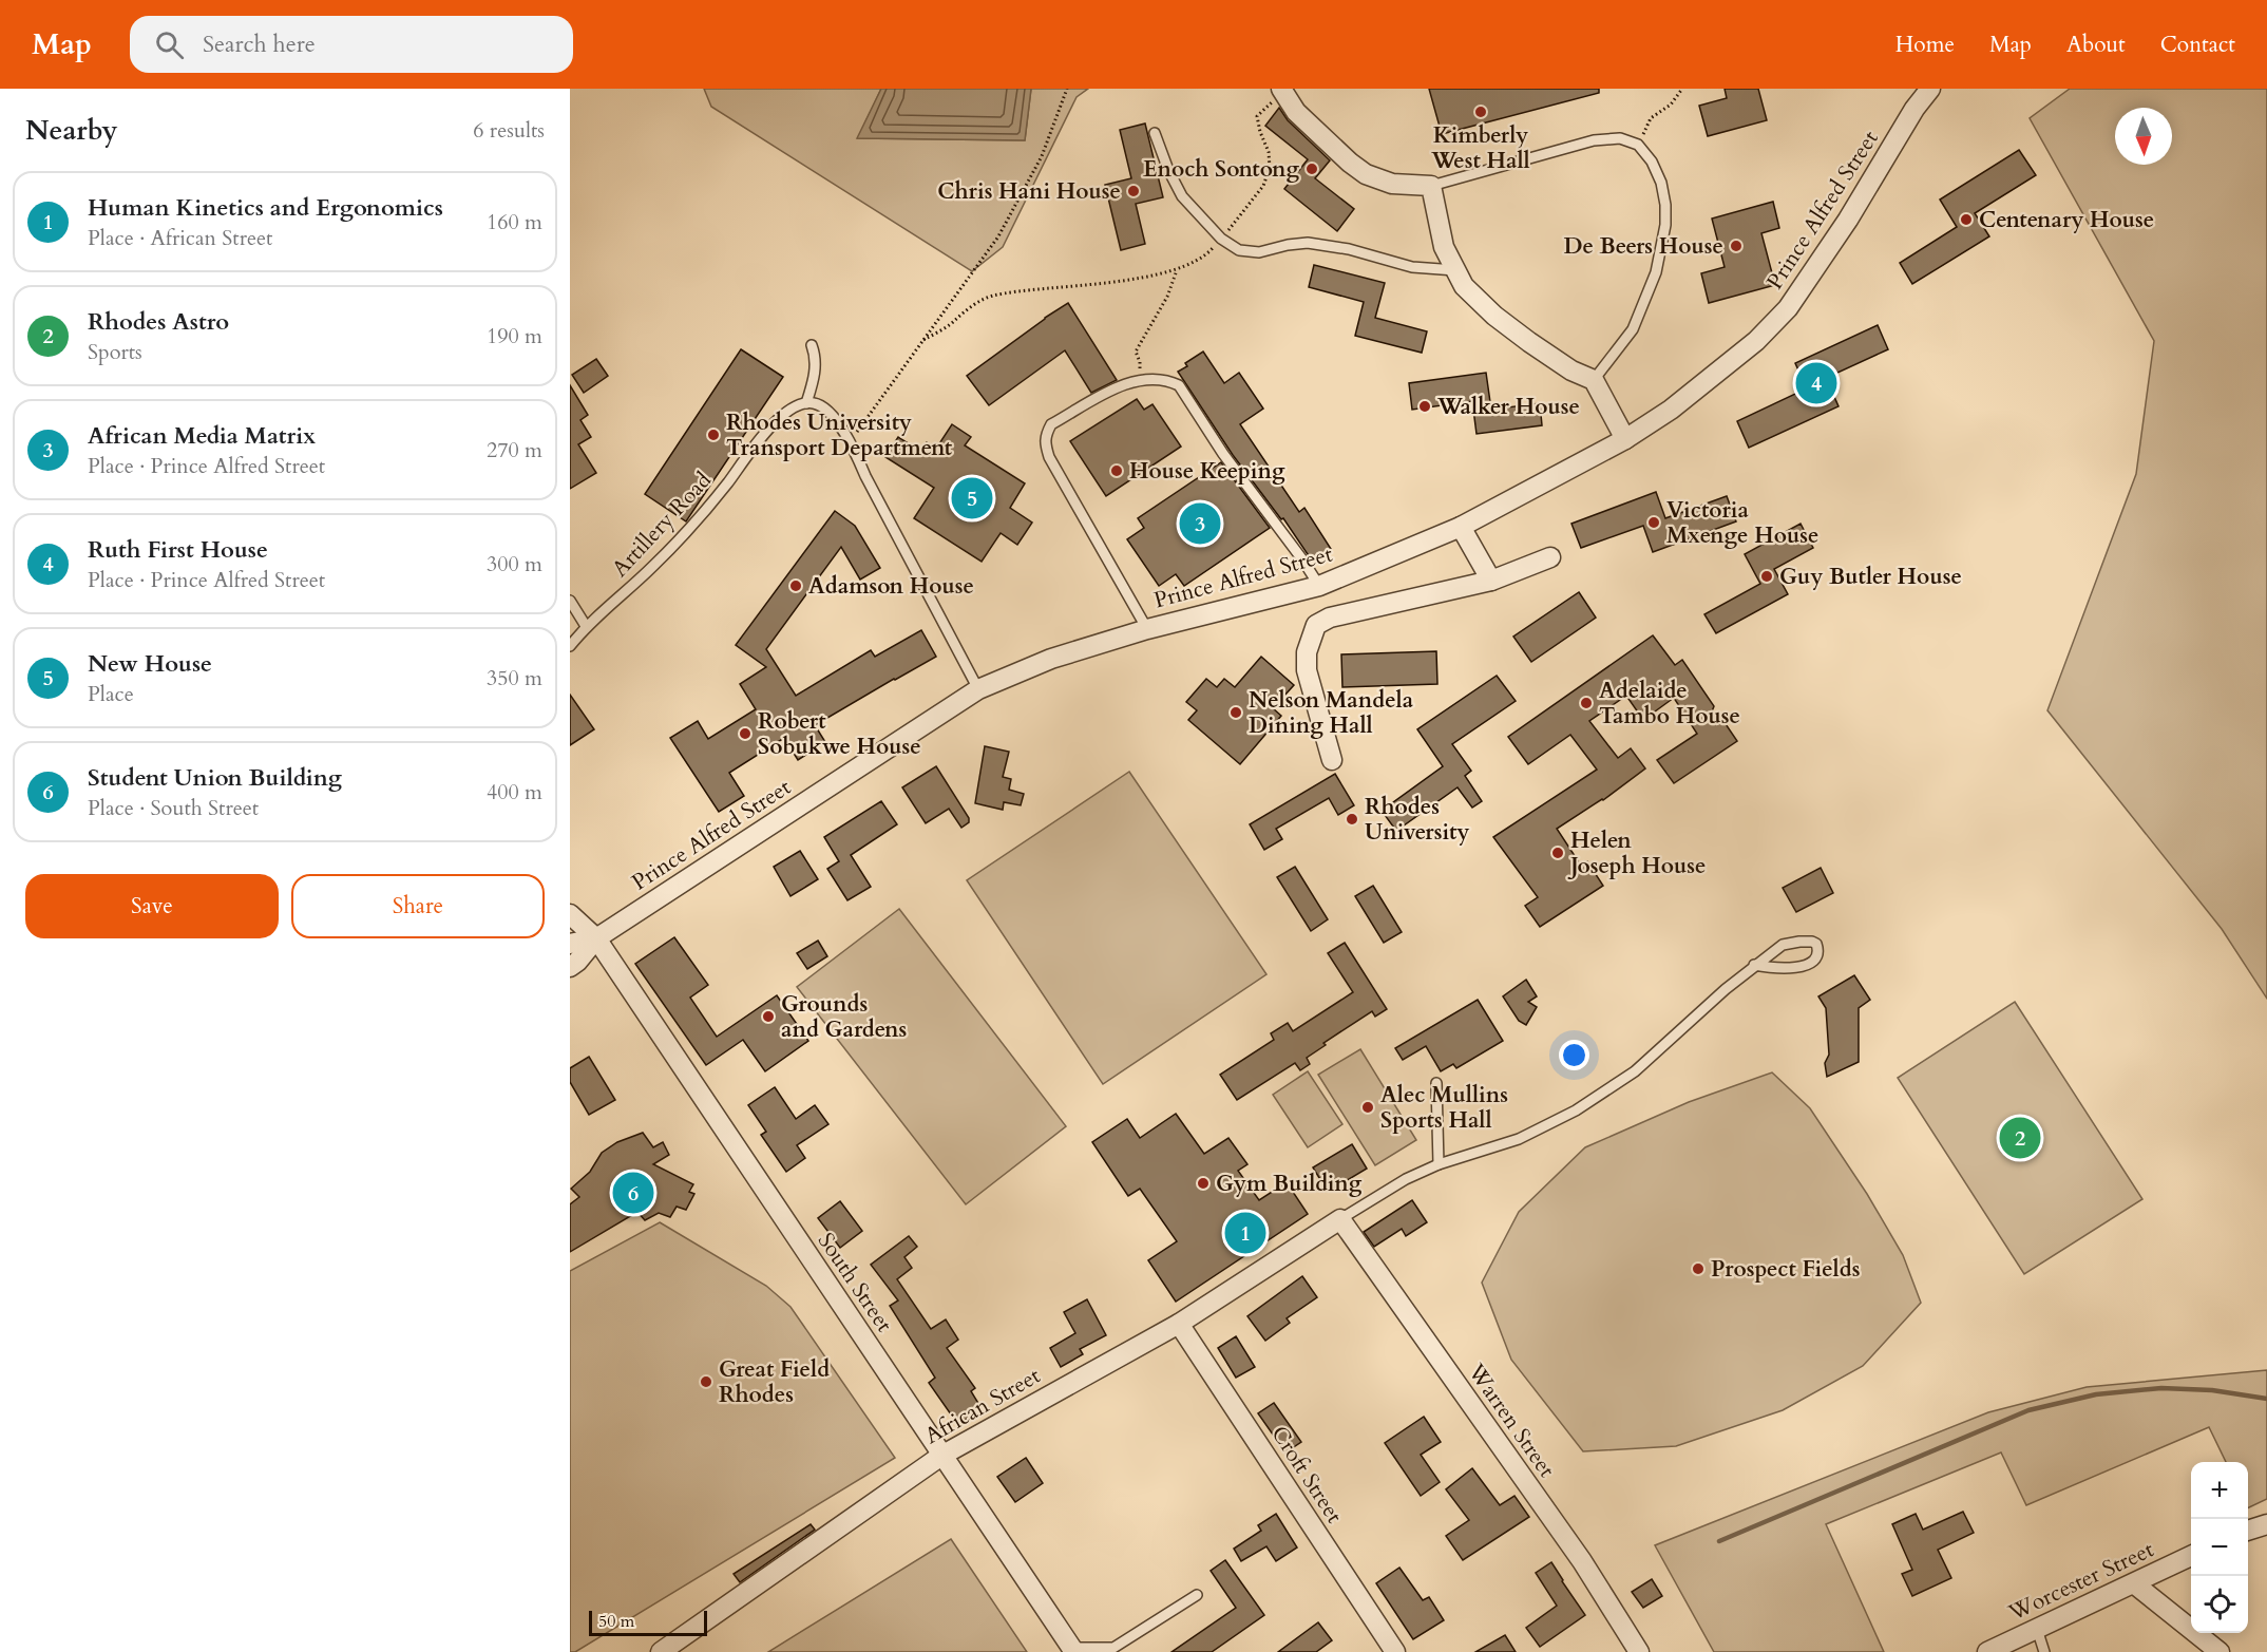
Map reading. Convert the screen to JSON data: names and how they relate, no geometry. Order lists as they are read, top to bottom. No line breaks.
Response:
{"streets":{"street":["Prince Alfred Street","South Street","African Street","Warren Street","Croft Street","Worcester Street"],"lane":["Artillery Road"]},"crossings":[["Prince Alfred Street","South Street"],["South Street","African Street"],["African Street","Warren Street"],["African Street","Croft Street"]],"places":["Kimberly West Hall","Enoch Sontong","Chris Hani House","Centenary House","De Beers House","Walker House","Rhodes University Transport Department","House Keeping","Victoria Mxenge House","Guy Butler House","Adamson House","Adelaide Tambo House","Nelson Mandela Dining Hall","Robert Sobukwe House","Rhodes University","Helen Joseph House","Grounds and Gardens","Alec Mullins Sports Hall","Gym Building","Prospect Fields","Great Field Rhodes"],"scale_bar":"50 m","north":"bottom","page":{"header":"Map","search":"Search here","nav":["Home","Map","About","Contact"],"heading":["Nearby","6 results"],"list":[{"mark":"1","name":"Human Kinetics and Ergonomics","note":"Place · African Street","value":"160 m"},{"mark":"2","name":"Rhodes Astro","note":"Sports","value":"190 m"},{"mark":"3","name":"African Media Matrix","note":"Place · Prince Alfred Street","value":"270 m"},{"mark":"4","name":"Ruth First House","note":"Place · Prince Alfred Street","value":"300 m"},{"mark":"5","name":"New House","note":"Place","value":"350 m"},{"mark":"6","name":"Student Union Building","note":"Place · South Street","value":"400 m"}],"pins":["4","5","3","2","6","1"],"buttons":["Save","Share"],"map_buttons":["+","−"],"scale":"50 m"}}
